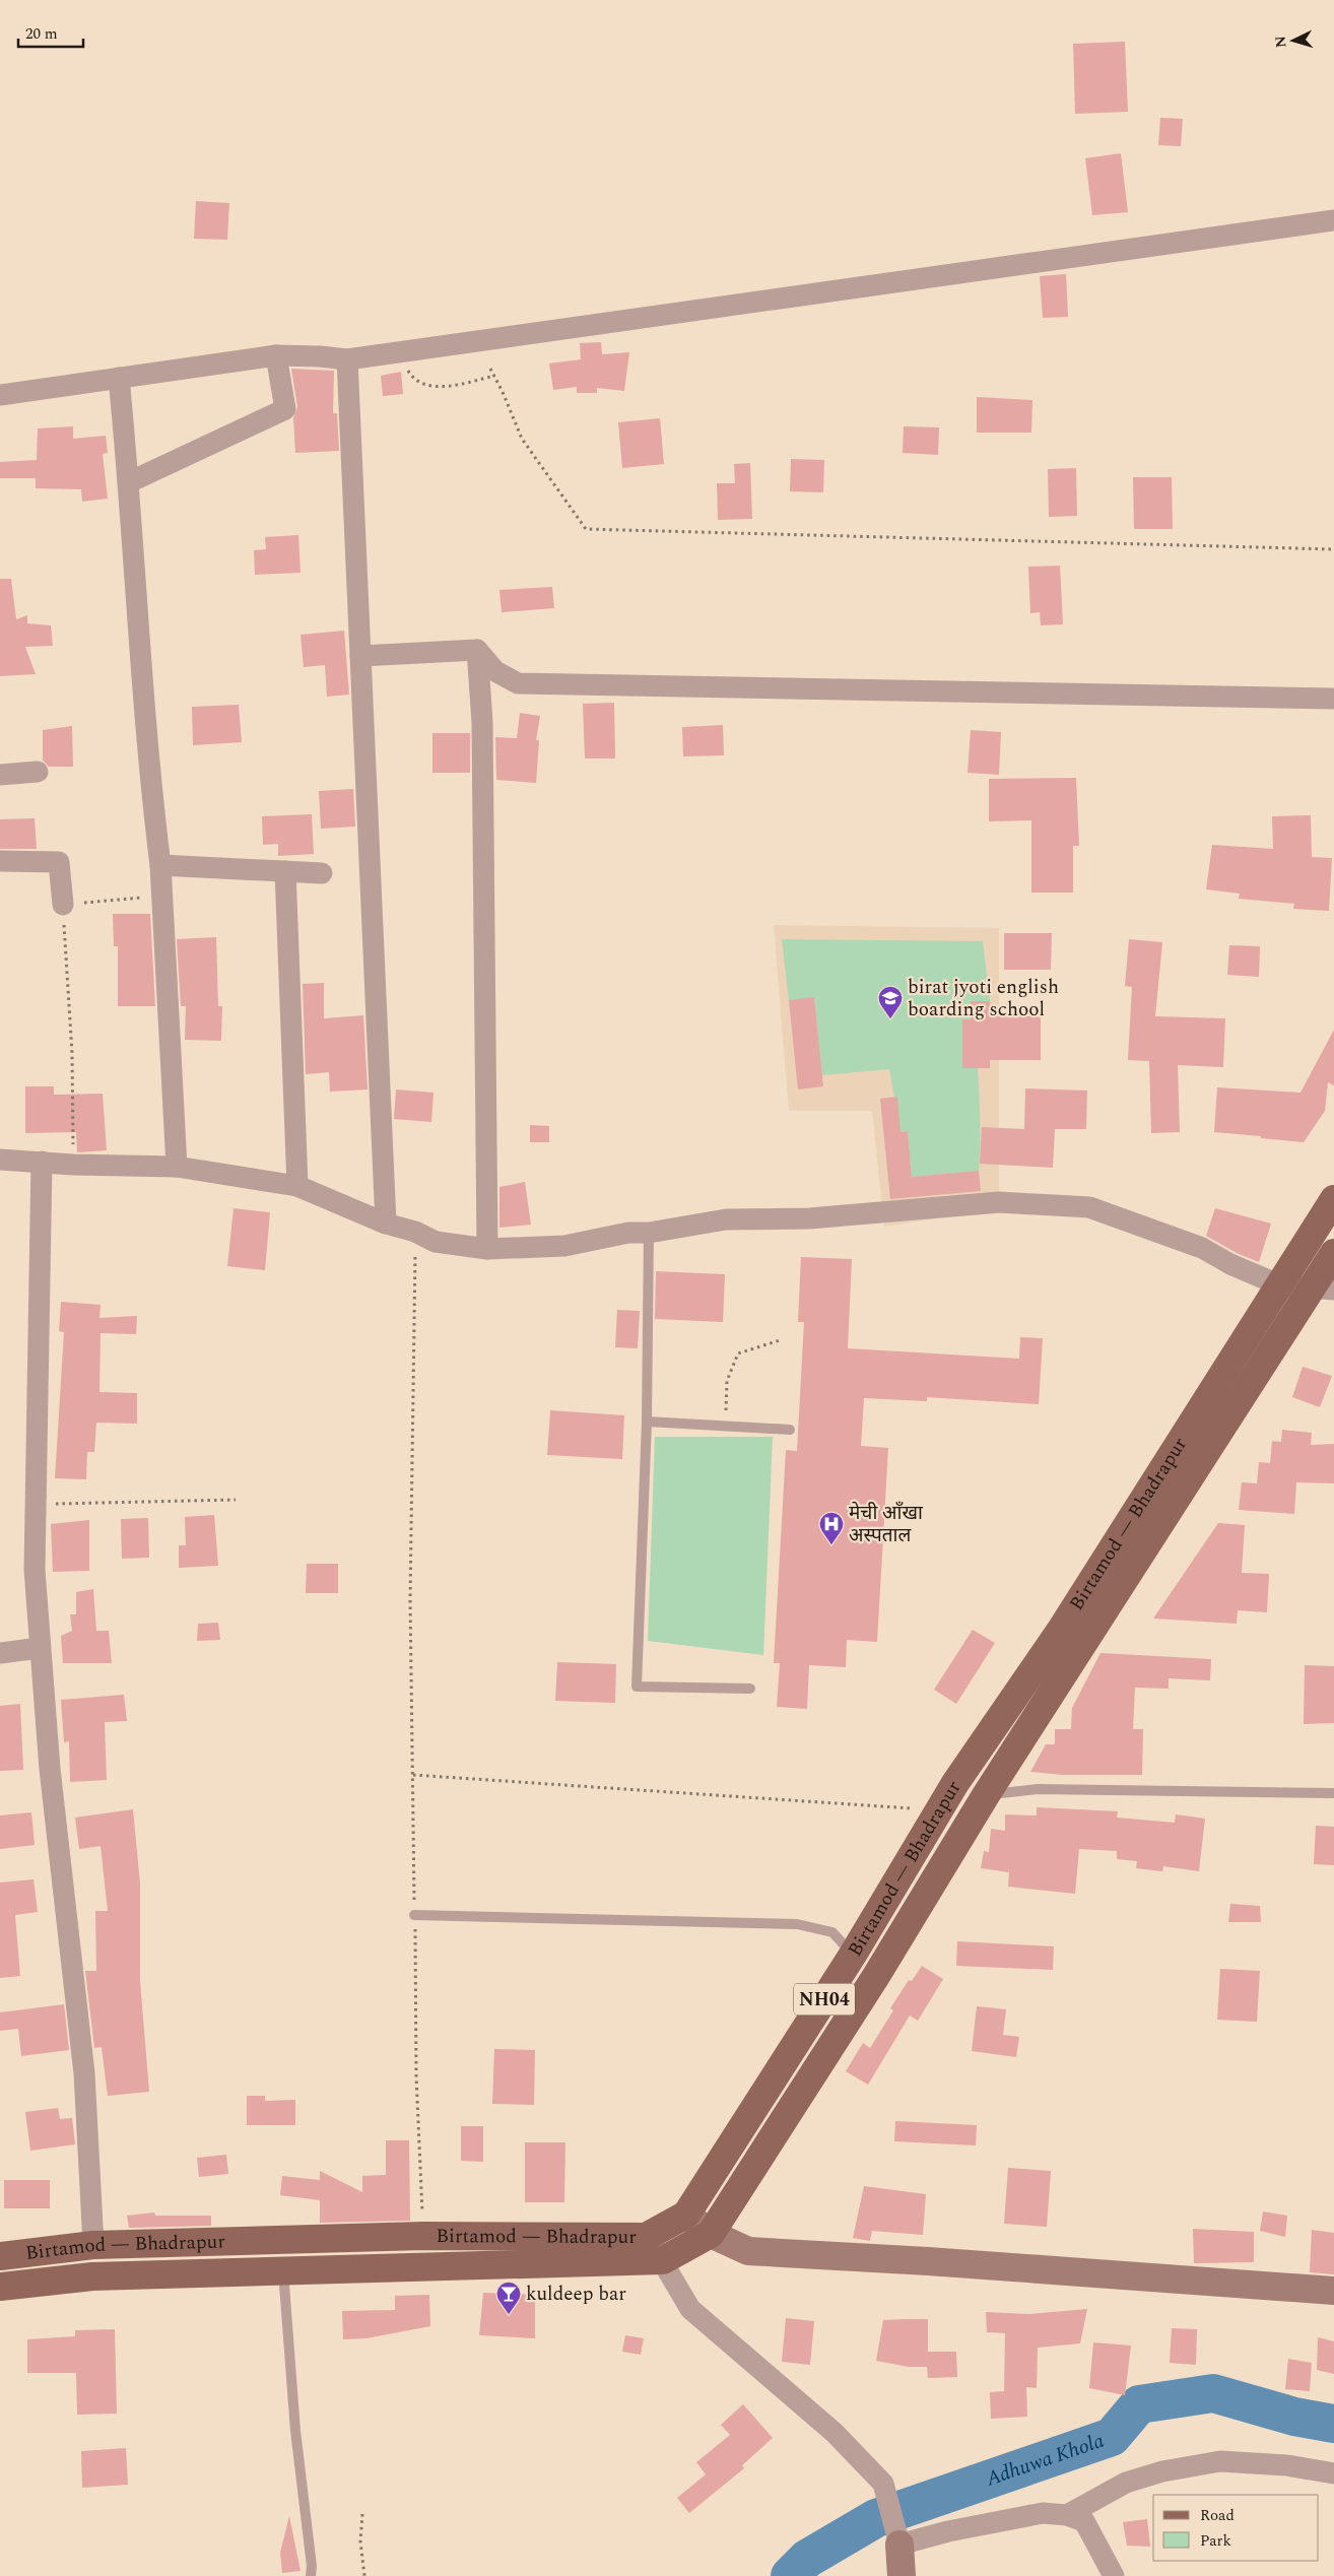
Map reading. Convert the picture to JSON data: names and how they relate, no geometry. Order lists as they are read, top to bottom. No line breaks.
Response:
{"streets":{"main road":["Birtamod — Bhadrapur","NH04"]},"water":["Adhuwa Khola"],"places":{"school or university":["birat jyoti english boarding school"],"hospital":["मेची आँखा अस्पताल"],"bar":["kuldeep bar"]},"legend":["Road","Park"],"scale_bar":"20 m","north":"left"}
